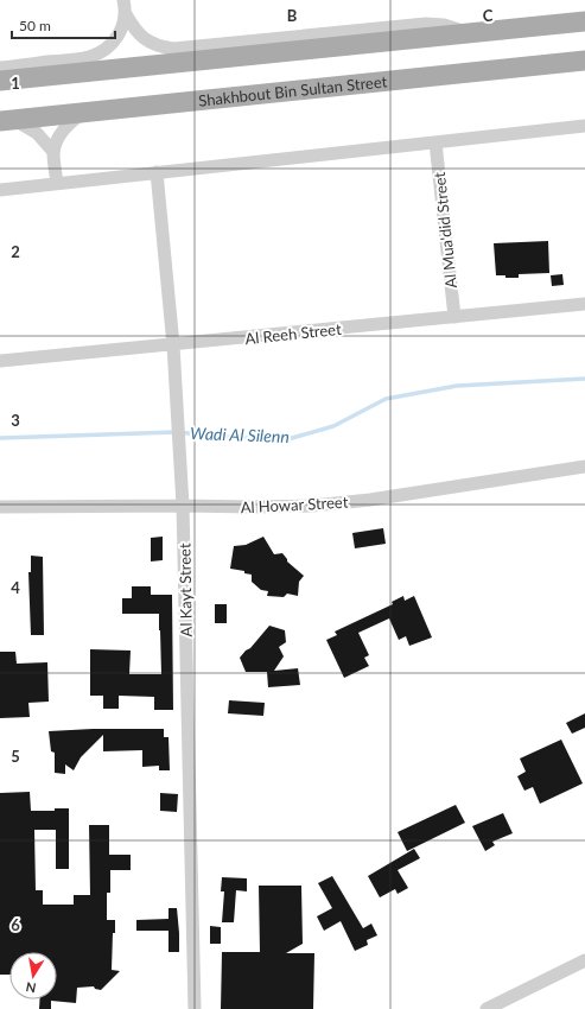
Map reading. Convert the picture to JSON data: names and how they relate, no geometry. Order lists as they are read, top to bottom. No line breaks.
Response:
{"streets":{"main road":["Shakhbout Bin Sultan Street"],"street":["Al Mua'did Street","Al Reeh Street","Al Howar Street","Al Kayt Street"]},"crossings":[["Al Mua'did Street","Al Reeh Street"],["Al Reeh Street","Al Kayt Street"],["Al Howar Street","Al Kayt Street"]],"water":["Wadi Al Silenn"],"scale_bar":"50 m","north":"bottom","grid":{"columns":["B","C"],"rows":["1","2","3","4","5","6"]}}
